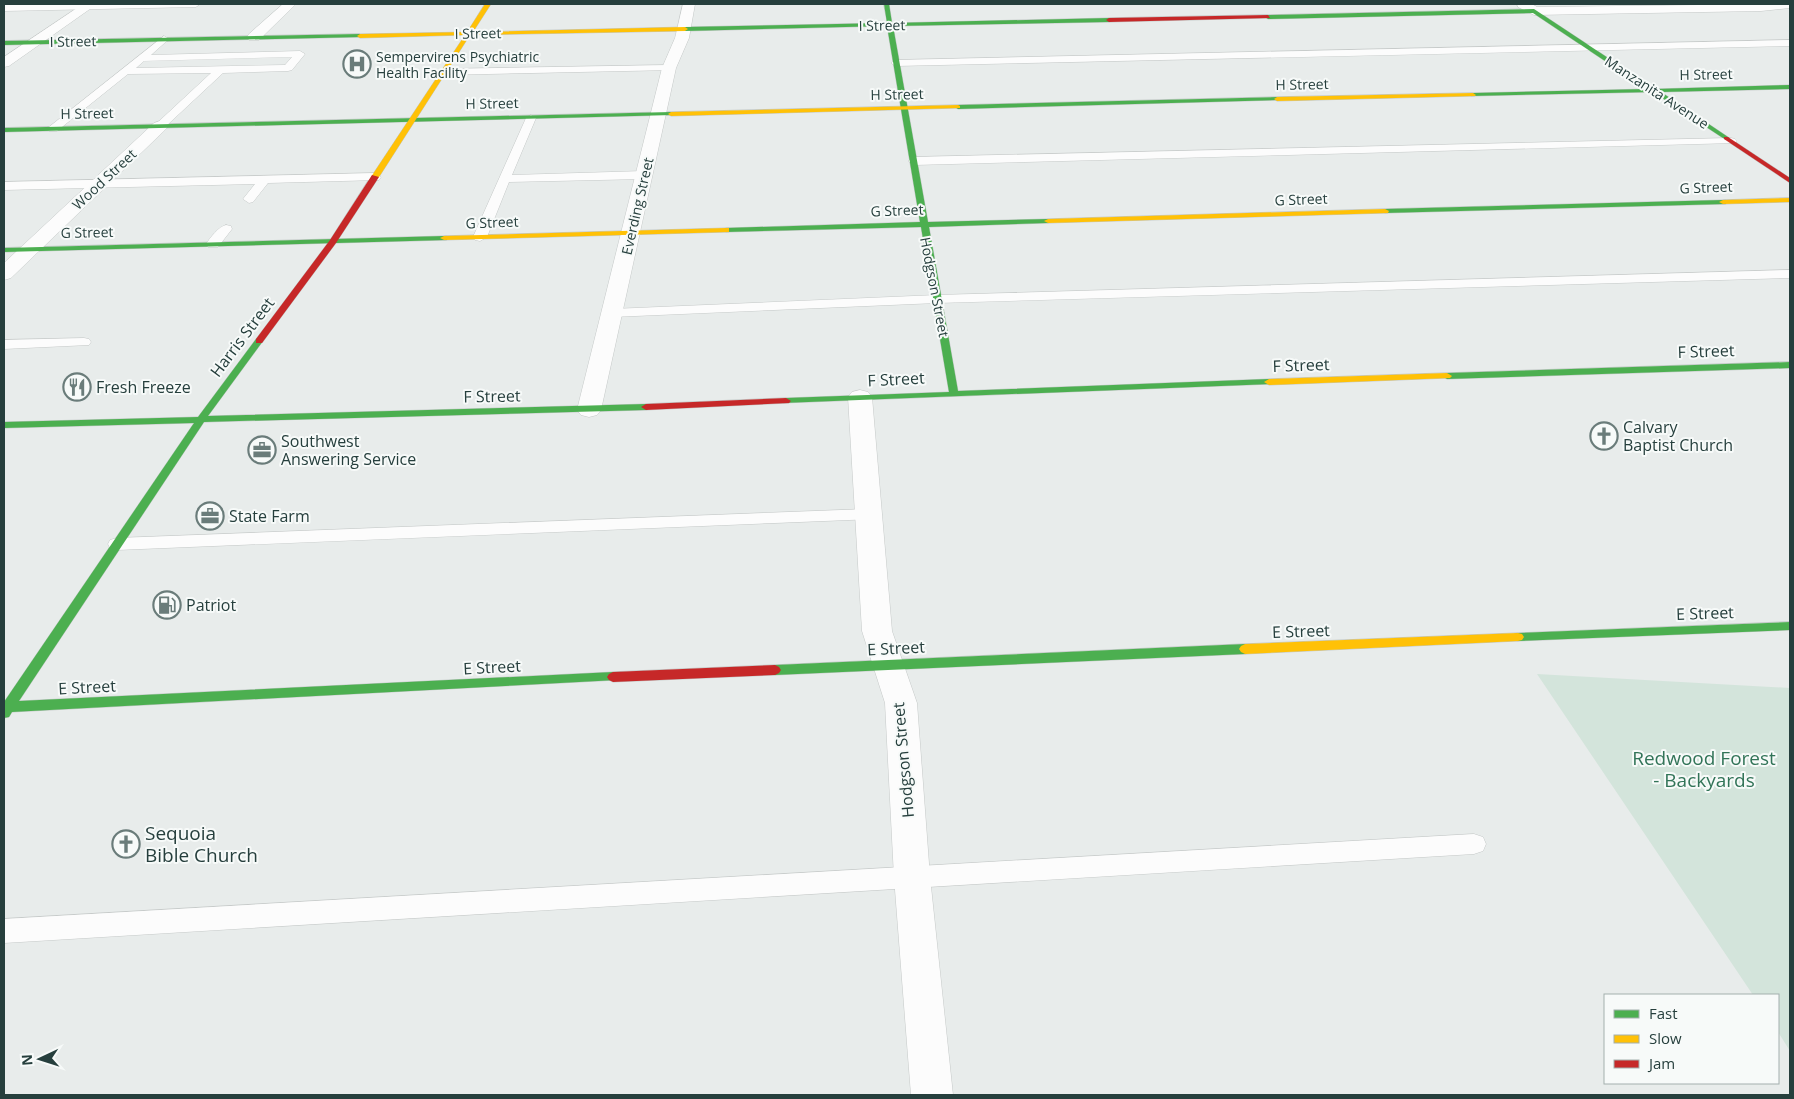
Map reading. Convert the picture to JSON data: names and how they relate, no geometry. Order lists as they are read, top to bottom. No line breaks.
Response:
{"streets":{"street":["I Street","H Street","Manzanita Avenue","Wood Street","G Street","Everding Street","Hodgson Street","Harris Street","F Street","E Street"]},"crossings":[["I Street","Manzanita Avenue"],["I Street","Everding Street"],["I Street","Hodgson Street"],["I Street","Harris Street"],["H Street","Manzanita Avenue"],["H Street","Wood Street"],["H Street","Everding Street"],["H Street","Hodgson Street"],["H Street","Harris Street"],["Wood Street","G Street"],["G Street","Everding Street"],["G Street","Hodgson Street"],["G Street","Harris Street"],["Everding Street","F Street"],["Hodgson Street","F Street"],["Hodgson Street","E Street"],["Harris Street","F Street"],["Harris Street","E Street"]],"parks":["Redwood Forest - Backyards"],"places":{"hospital":["Sempervirens Psychiatric Health Facility"],"restaurant":["Fresh Freeze"],"church":["Calvary Baptist Church","Sequoia Bible Church"],"office":["Southwest Answering Service","State Farm"],"fuel station":["Patriot"]},"legend":["Fast","Slow","Jam"],"north":"left"}
